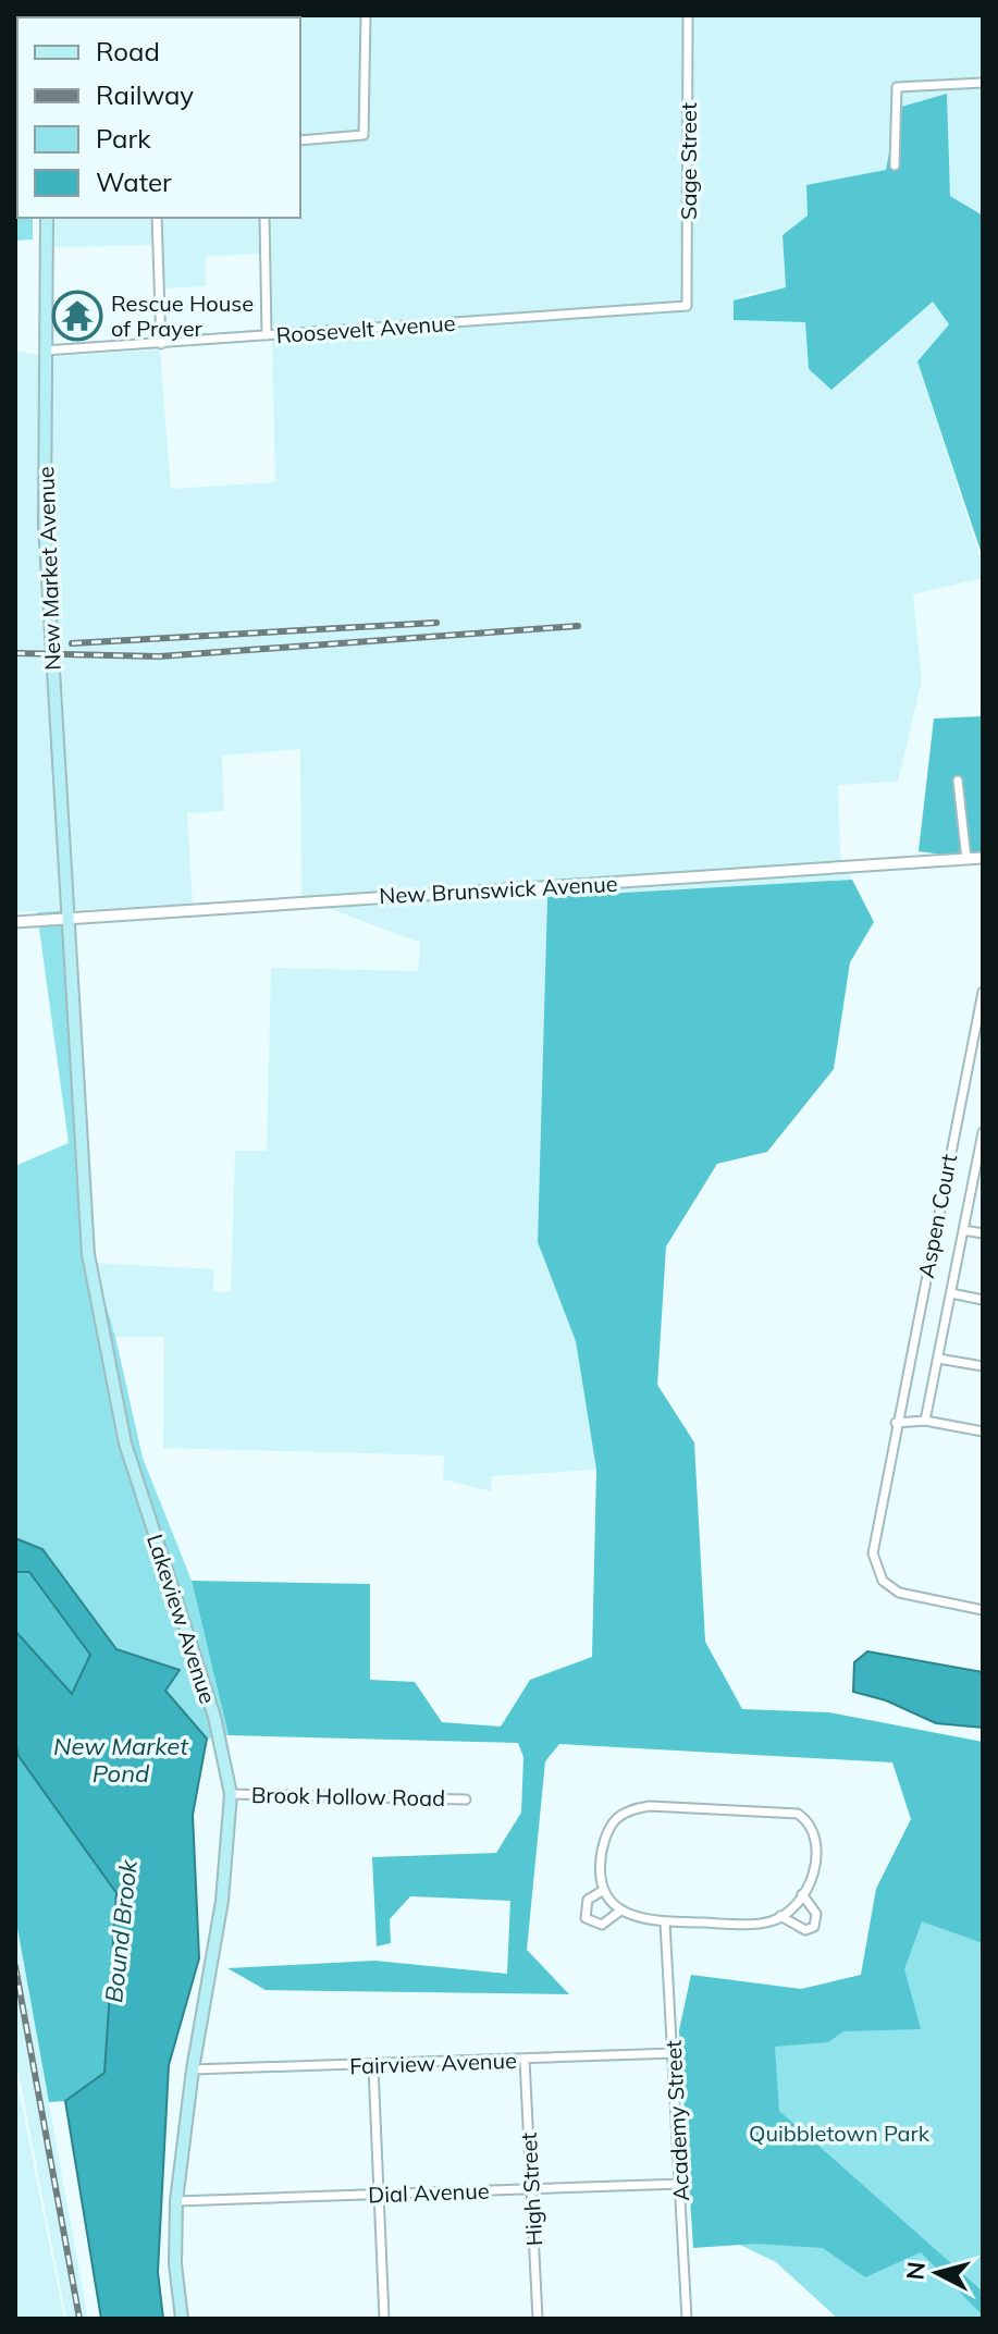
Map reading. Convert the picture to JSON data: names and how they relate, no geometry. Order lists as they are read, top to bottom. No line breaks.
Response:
{"streets":{"main road":["New Market Avenue","Lakeview Avenue"],"street":["Sage Street","Roosevelt Avenue","New Brunswick Avenue","Aspen Court","Brook Hollow Road","Fairview Avenue","Academy Street","High Street","Dial Avenue"]},"crossings":[["Sage Street","Roosevelt Avenue"],["Roosevelt Avenue","New Market Avenue"],["New Market Avenue","New Brunswick Avenue"],["New Market Avenue","Lakeview Avenue"],["New Brunswick Avenue","Lakeview Avenue"],["Lakeview Avenue","Brook Hollow Road"],["Lakeview Avenue","Fairview Avenue"],["Lakeview Avenue","Dial Avenue"],["Fairview Avenue","Academy Street"],["Fairview Avenue","High Street"],["Academy Street","Dial Avenue"],["High Street","Dial Avenue"]],"water":["New Market Pond","Bound Brook"],"parks":["Quibbletown Park"],"places":{"temple":["Rescue House of Prayer"]},"legend":["Road","Railway","Park","Water"],"north":"left"}
